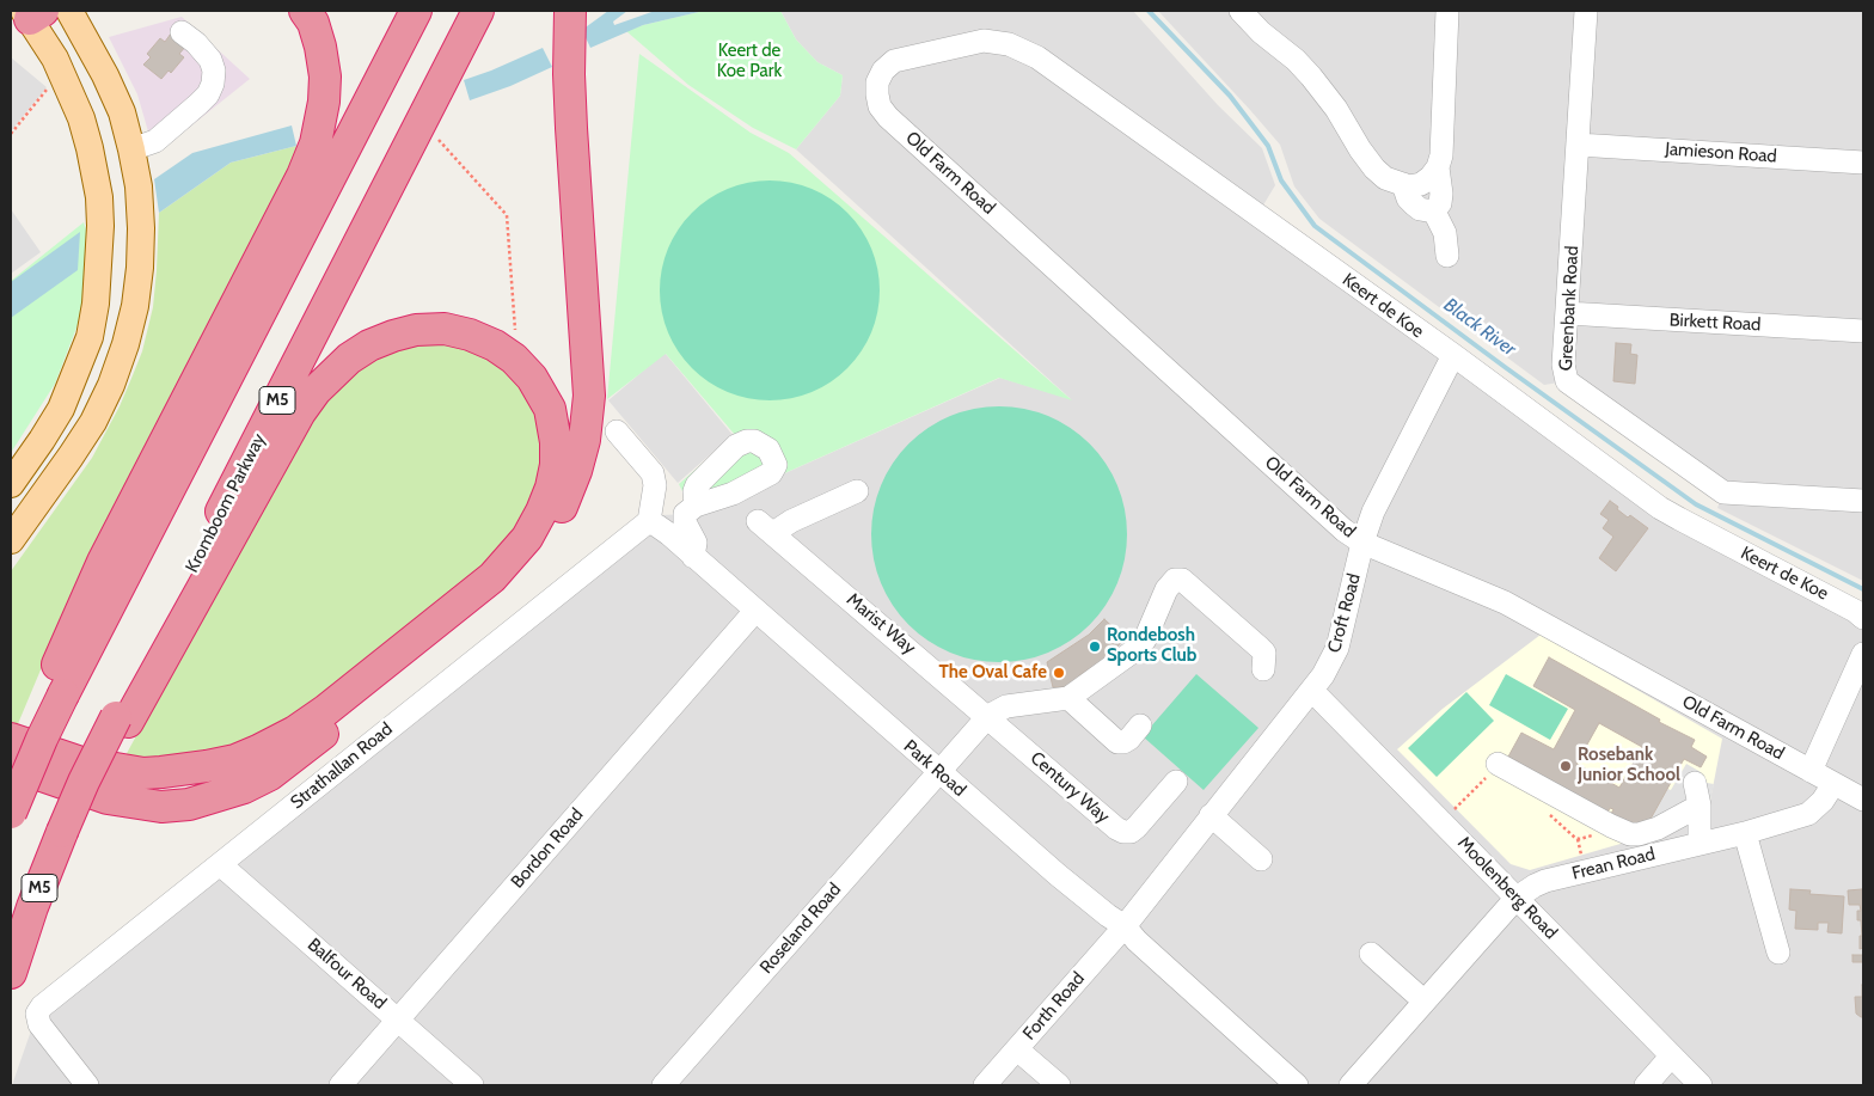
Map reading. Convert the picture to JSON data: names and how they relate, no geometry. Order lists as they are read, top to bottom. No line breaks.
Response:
{"streets":{"highway":["M5","Kromboom Parkway"],"street":["Jamieson Road","Old Farm Road","Keert de Koe","Greenbank Road","Birkett Road","Croft Road","Marist Way","Strathallan Road","Park Road","Century Way","Bordon Road","Frean Road","Moolenberg Road","Roseland Road","Balfour Road","Forth Road"]},"crossings":[["Jamieson Road","Greenbank Road"],["Old Farm Road","Keert de Koe"],["Old Farm Road","Croft Road"],["Old Farm Road","Frean Road"],["Keert de Koe","Croft Road"],["Greenbank Road","Birkett Road"],["Croft Road","Park Road"],["Croft Road","Moolenberg Road"],["Croft Road","Forth Road"],["Marist Way","Century Way"],["Marist Way","Roseland Road"],["Strathallan Road","Park Road"],["Strathallan Road","Balfour Road"],["Park Road","Bordon Road"],["Park Road","Roseland Road"],["Park Road","Forth Road"],["Century Way","Roseland Road"],["Bordon Road","Balfour Road"],["Frean Road","Moolenberg Road"]],"water":["Black River"],"parks":["Keert de Koe Park"],"places":["Rondebosh Sports Club","The Oval Cafe","Rosebank Junior School"]}
